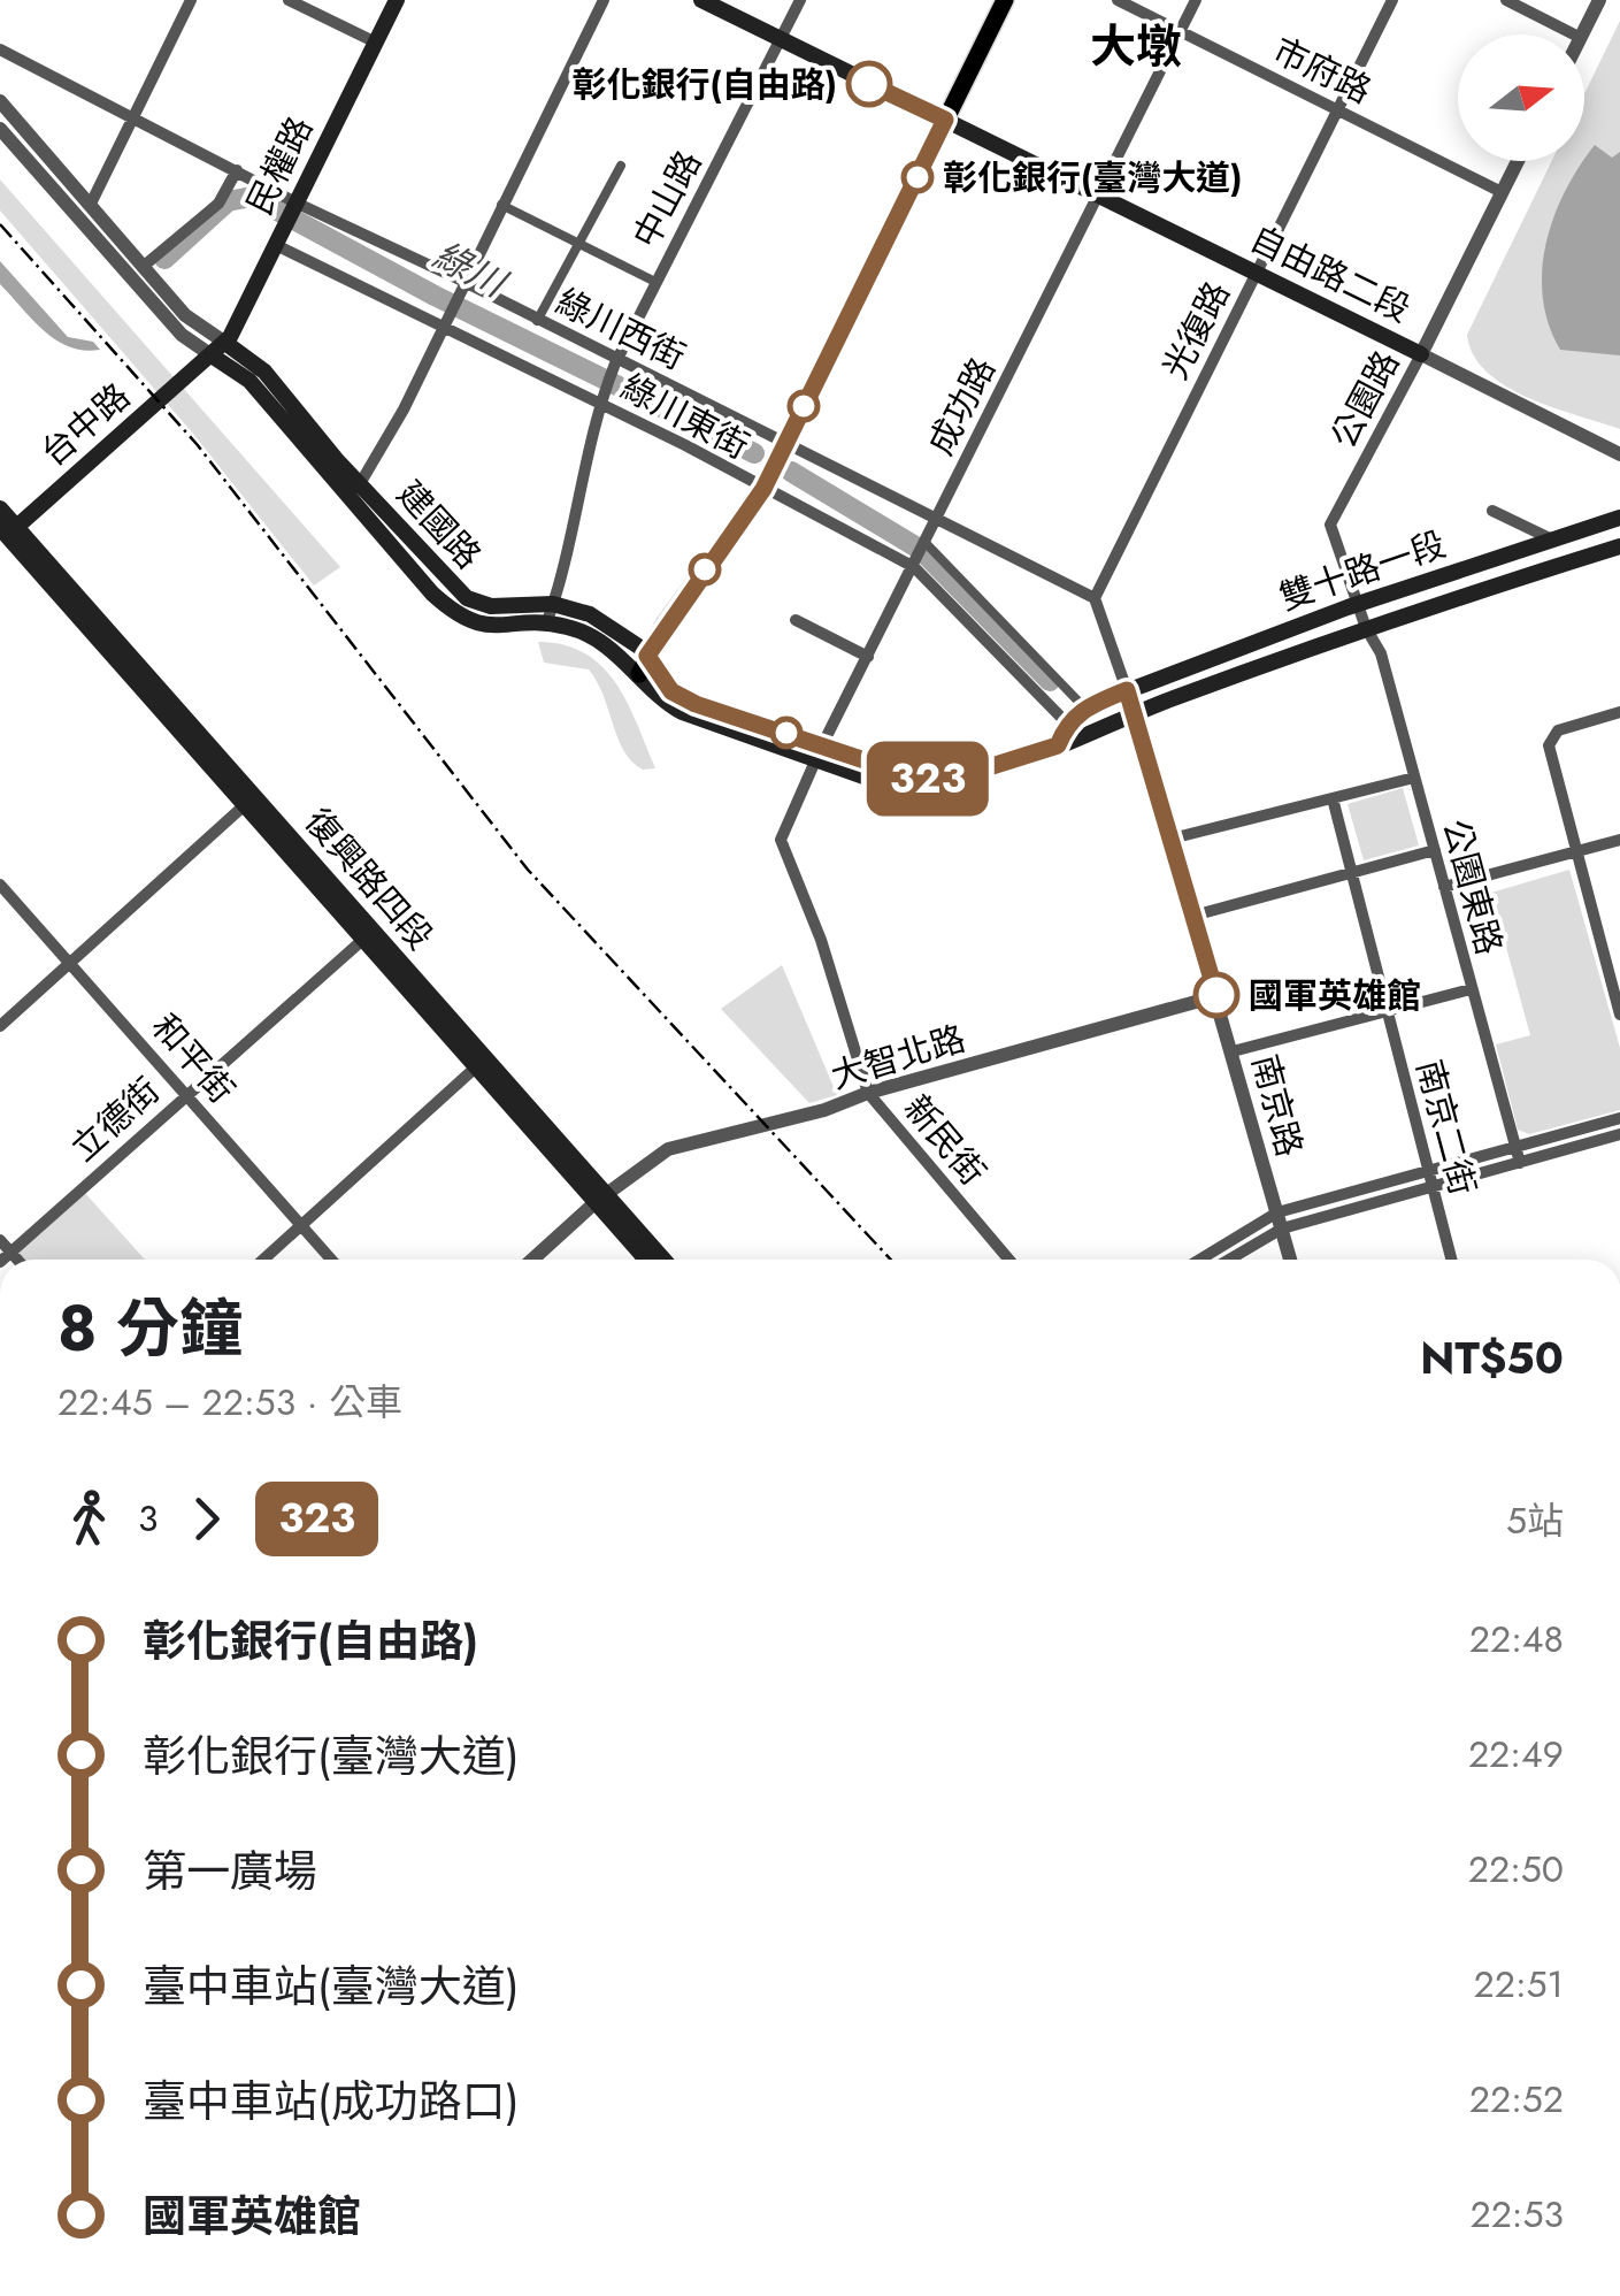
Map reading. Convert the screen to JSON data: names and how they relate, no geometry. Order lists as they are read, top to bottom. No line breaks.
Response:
{"streets":{"main road":["民權路","自由路二段","台中路","建國路","雙十路一段","復興路四段"],"street":["市府路","中山路","綠川西街","光復路","公園路","成功路","綠川東街","公園東路","大智北路","和平街","南京路","立德街","南京二街","新民街"]},"crossings":[["市府路","光復路"],["市府路","公園路"],["市府路","成功路"],["民權路","綠川西街"],["民權路","綠川東街"],["民權路","台中路"],["民權路","建國路"],["中山路","自由路二段"],["中山路","綠川西街"],["中山路","綠川東街"],["自由路二段","光復路"],["自由路二段","公園路"],["自由路二段","成功路"],["綠川西街","光復路"],["綠川西街","成功路"],["綠川西街","綠川東街"],["公園路","雙十路一段"],["公園路","公園東路"],["成功路","綠川東街"],["成功路","建國路"],["成功路","新民街"],["綠川東街","建國路"],["台中路","建國路"],["台中路","復興路四段"],["建國路","雙十路一段"],["建國路","南京路"],["雙十路一段","公園東路"],["雙十路一段","南京路"],["復興路四段","大智北路"],["復興路四段","立德街"],["大智北路","南京路"],["大智北路","新民街"],["和平街","立德街"]],"districts":["大墩"],"water":["綠川"],"places":["彰化銀行(自由路)","彰化銀行(臺灣大道)","國軍英雄館"],"lines":["bus line 323"],"north":"right","page":{"on_map":"323","heading":["8 分鐘","22:45 – 22:53 · 公車","NT$50"],"legs":["3","323","5站"],"list":[{"name":"彰化銀行(自由路)","value":"22:48"},{"name":"彰化銀行(臺灣大道)","value":"22:49"},{"name":"第一廣場","value":"22:50"},{"name":"臺中車站(臺灣大道)","value":"22:51"},{"name":"臺中車站(成功路口)","value":"22:52"},{"name":"國軍英雄館","value":"22:53"}]}}
